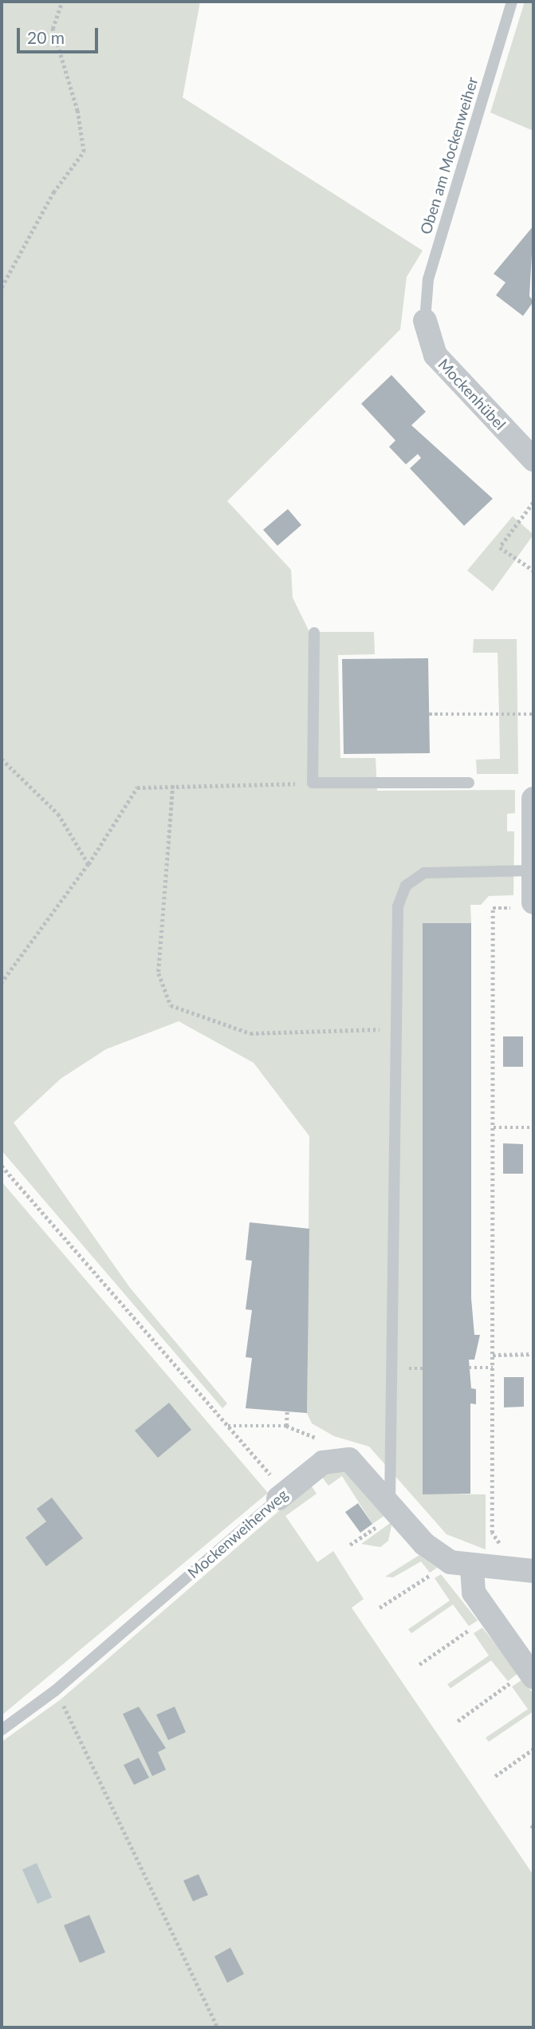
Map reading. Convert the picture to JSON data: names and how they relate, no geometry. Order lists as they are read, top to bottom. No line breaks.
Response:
{"streets":{"street":["Mockenhübel","Mockenweiherweg"],"lane":["Oben am Mockenweiher"]},"crossings":[["Oben am Mockenweiher","Mockenhübel"]],"scale_bar":"20 m"}
